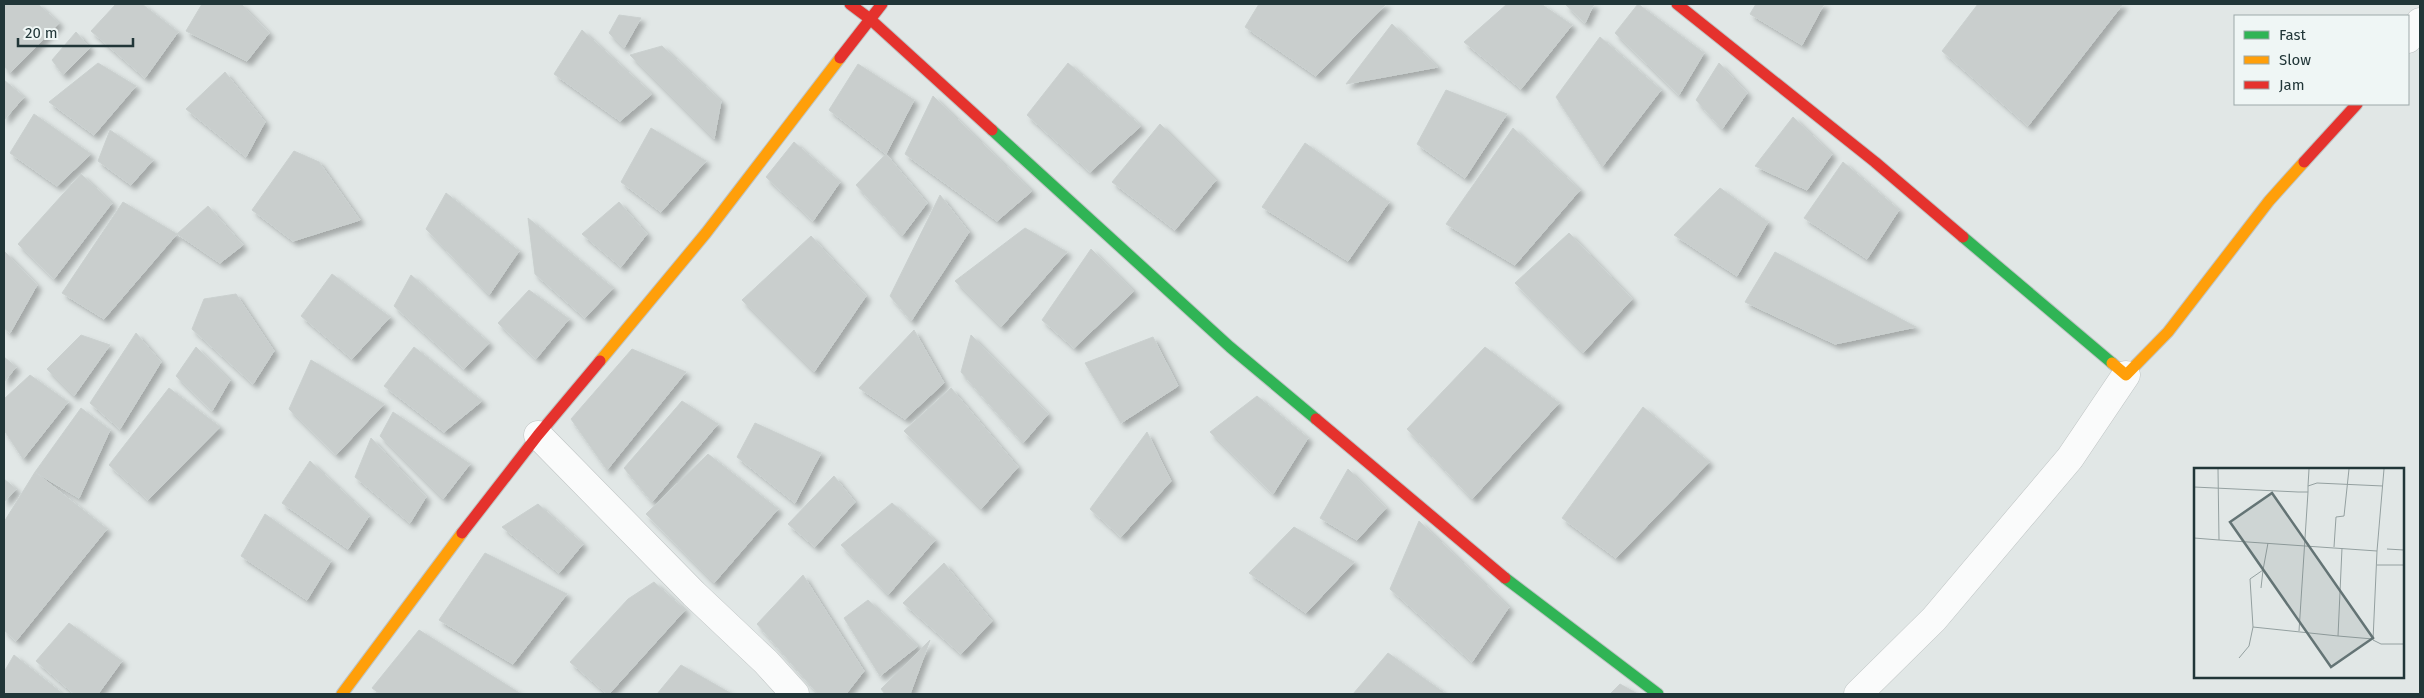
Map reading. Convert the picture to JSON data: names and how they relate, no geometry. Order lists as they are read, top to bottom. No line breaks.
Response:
{"legend":["Fast","Slow","Jam"],"scale_bar":"20 m"}
